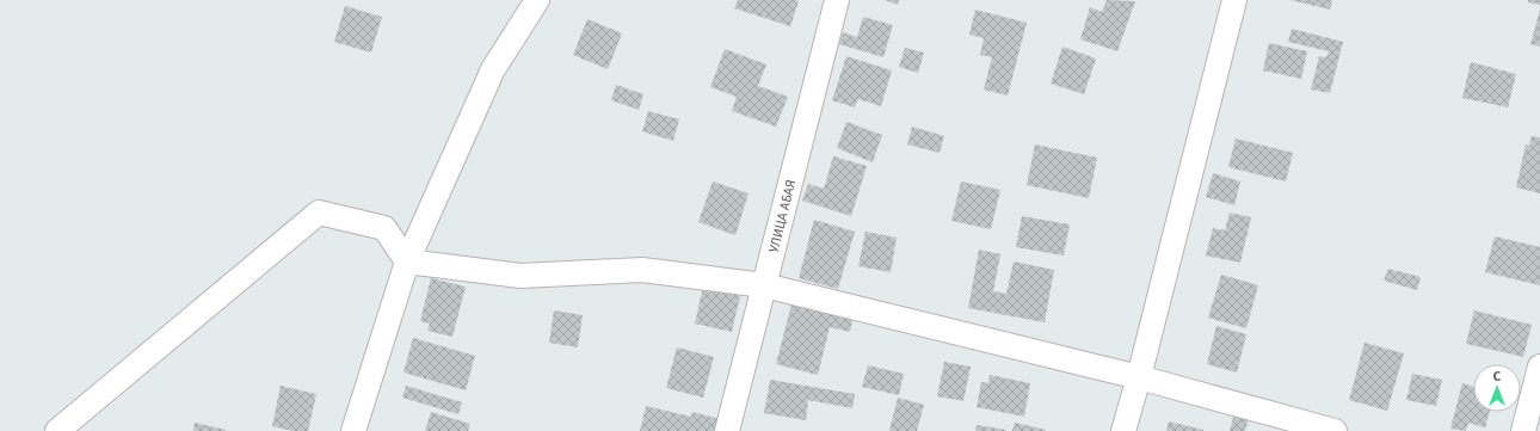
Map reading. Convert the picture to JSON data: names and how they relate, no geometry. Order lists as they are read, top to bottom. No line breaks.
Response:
{"streets":{"street":["УЛИЦА АБАЯ"]},"north":"top"}
